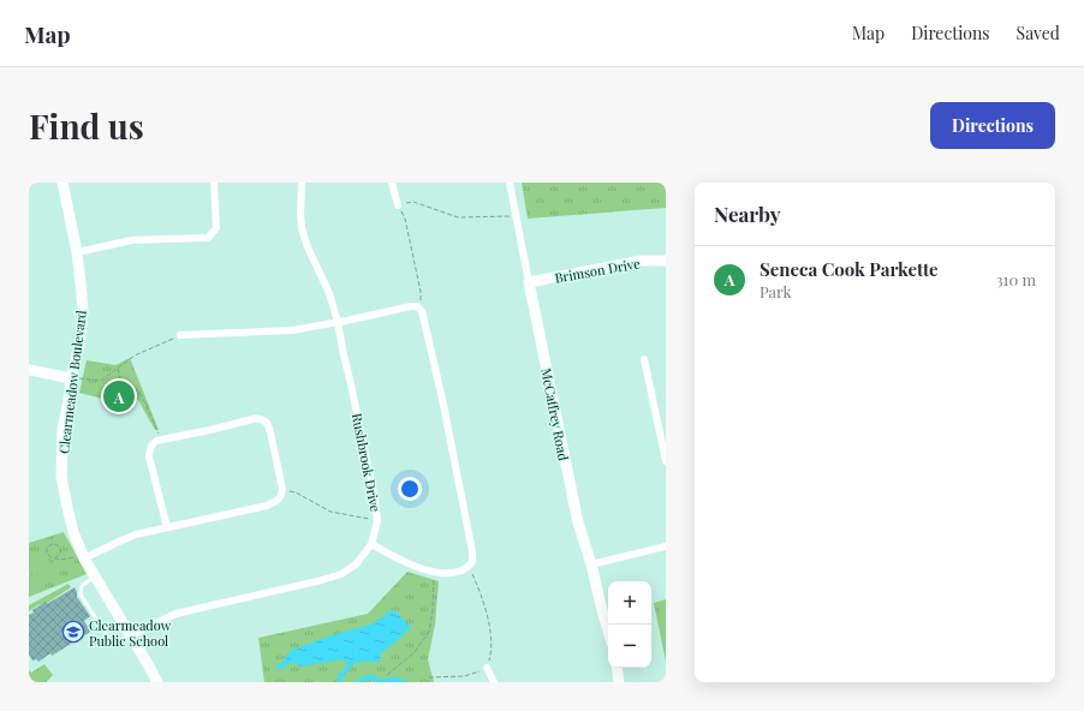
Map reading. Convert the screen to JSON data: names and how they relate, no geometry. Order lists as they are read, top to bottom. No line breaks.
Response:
{"streets":{"street":["Brimson Drive","Clearmeadow Boulevard","McCaffrey Road","Rushbrook Drive"]},"crossings":[["Brimson Drive","McCaffrey Road"],["Clearmeadow Boulevard","Rushbrook Drive"]],"places":{"school or university":["Clearmeadow Public School"]},"page":{"header":"Map","nav":["Map","Directions","Saved"],"buttons":"Directions","title":"Find us","heading":"Nearby","list":[{"mark":"A","name":"Seneca Cook Parkette","note":"Park","value":"310 m"}],"pins":"A","map_buttons":["+","−"]}}
